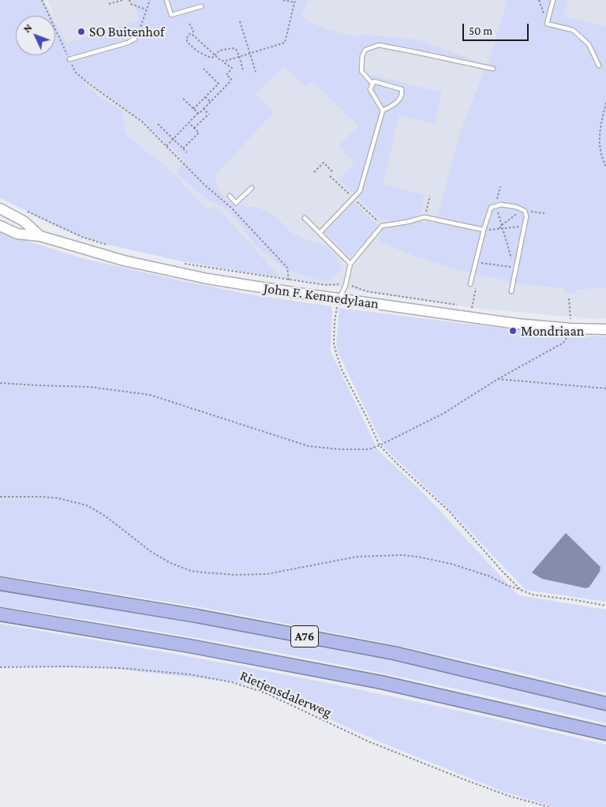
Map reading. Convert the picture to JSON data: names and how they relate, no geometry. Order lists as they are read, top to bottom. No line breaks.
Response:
{"streets":{"highway":["A76"],"street":["John F. Kennedylaan"],"path":["Rietjensdalerweg"]},"places":["SO Buitenhof","Mondriaan"],"scale_bar":"50 m","north":"top left"}
